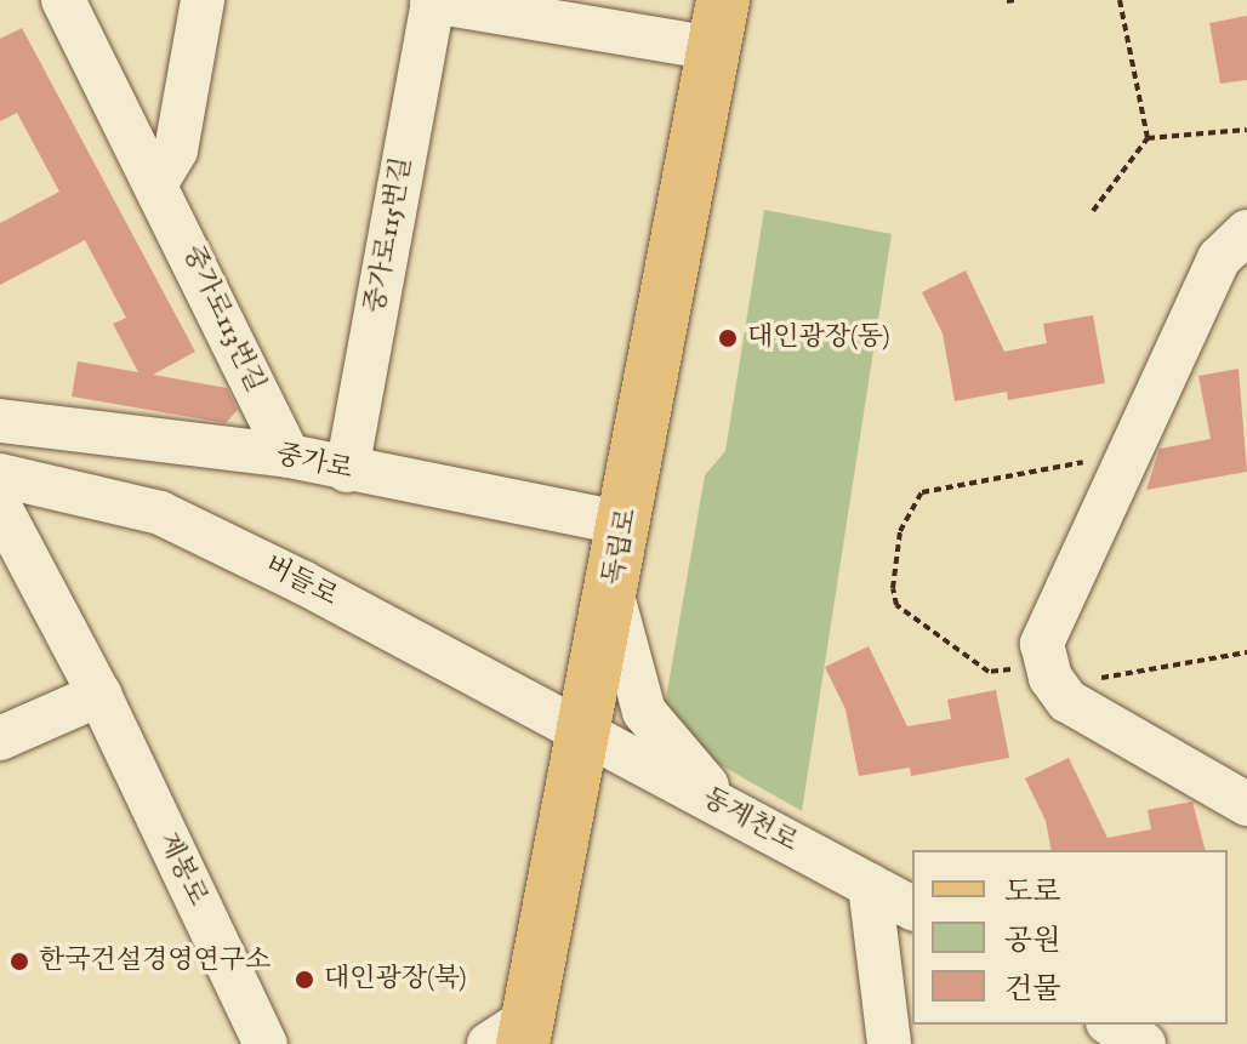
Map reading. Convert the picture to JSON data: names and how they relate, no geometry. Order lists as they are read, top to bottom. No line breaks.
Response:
{"streets":{"main road":["독립로"],"street":["중가로115번길","중가로113번길","중가로","버들로","동계천로","제봉로"]},"crossings":[["중가로115번길","중가로"],["중가로115번길","독립로"],["중가로113번길","중가로"],["중가로","독립로"],["독립로","버들로"],["독립로","동계천로"],["버들로","동계천로"]],"places":["대인광장(동)","한국건설경영연구소","대인광장(북)"],"legend":["도로","공원","건물"]}
